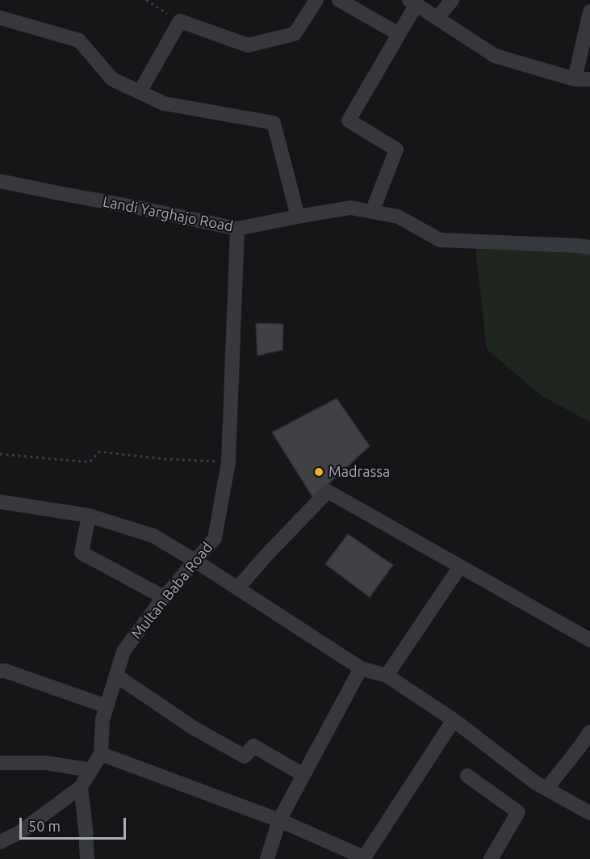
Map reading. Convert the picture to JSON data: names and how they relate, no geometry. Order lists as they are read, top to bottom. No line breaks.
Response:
{"streets":{"street":["Landi Yarghajo Road","Multan Baba Road"]},"crossings":[["Landi Yarghajo Road","Multan Baba Road"]],"places":["Madrassa"],"scale_bar":"50 m"}
